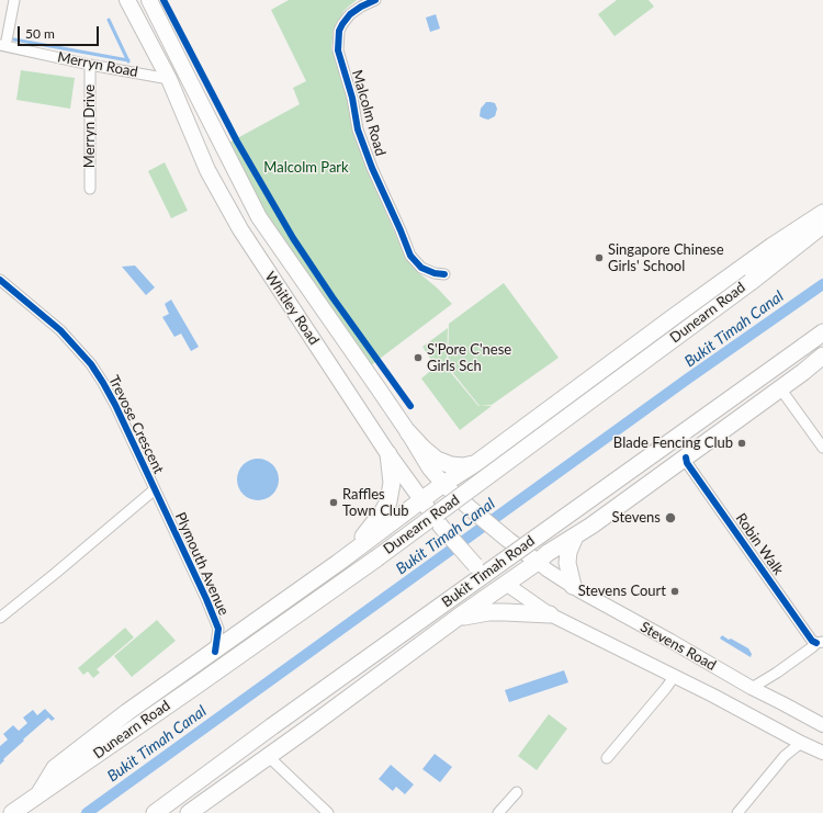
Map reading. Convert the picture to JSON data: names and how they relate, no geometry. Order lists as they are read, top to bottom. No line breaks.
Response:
{"streets":{"highway":["Dunearn Road","Bukit Timah Road"],"main road":["Whitley Road","Stevens Road"],"street":["Merryn Road","Malcolm Road","Merryn Drive","Trevose Crescent","Robin Walk","Plymouth Avenue"]},"crossings":[["Merryn Road","Merryn Drive"],["Merryn Road","Whitley Road"],["Whitley Road","Stevens Road"],["Trevose Crescent","Plymouth Avenue"]],"water":["Bukit Timah Canal"],"parks":["Malcolm Park"],"places":["Singapore Chinese Girls' School","S'Pore C'nese Girls Sch","Blade Fencing Club","Raffles Town Club","Stevens","Stevens Court"],"scale_bar":"50 m"}
